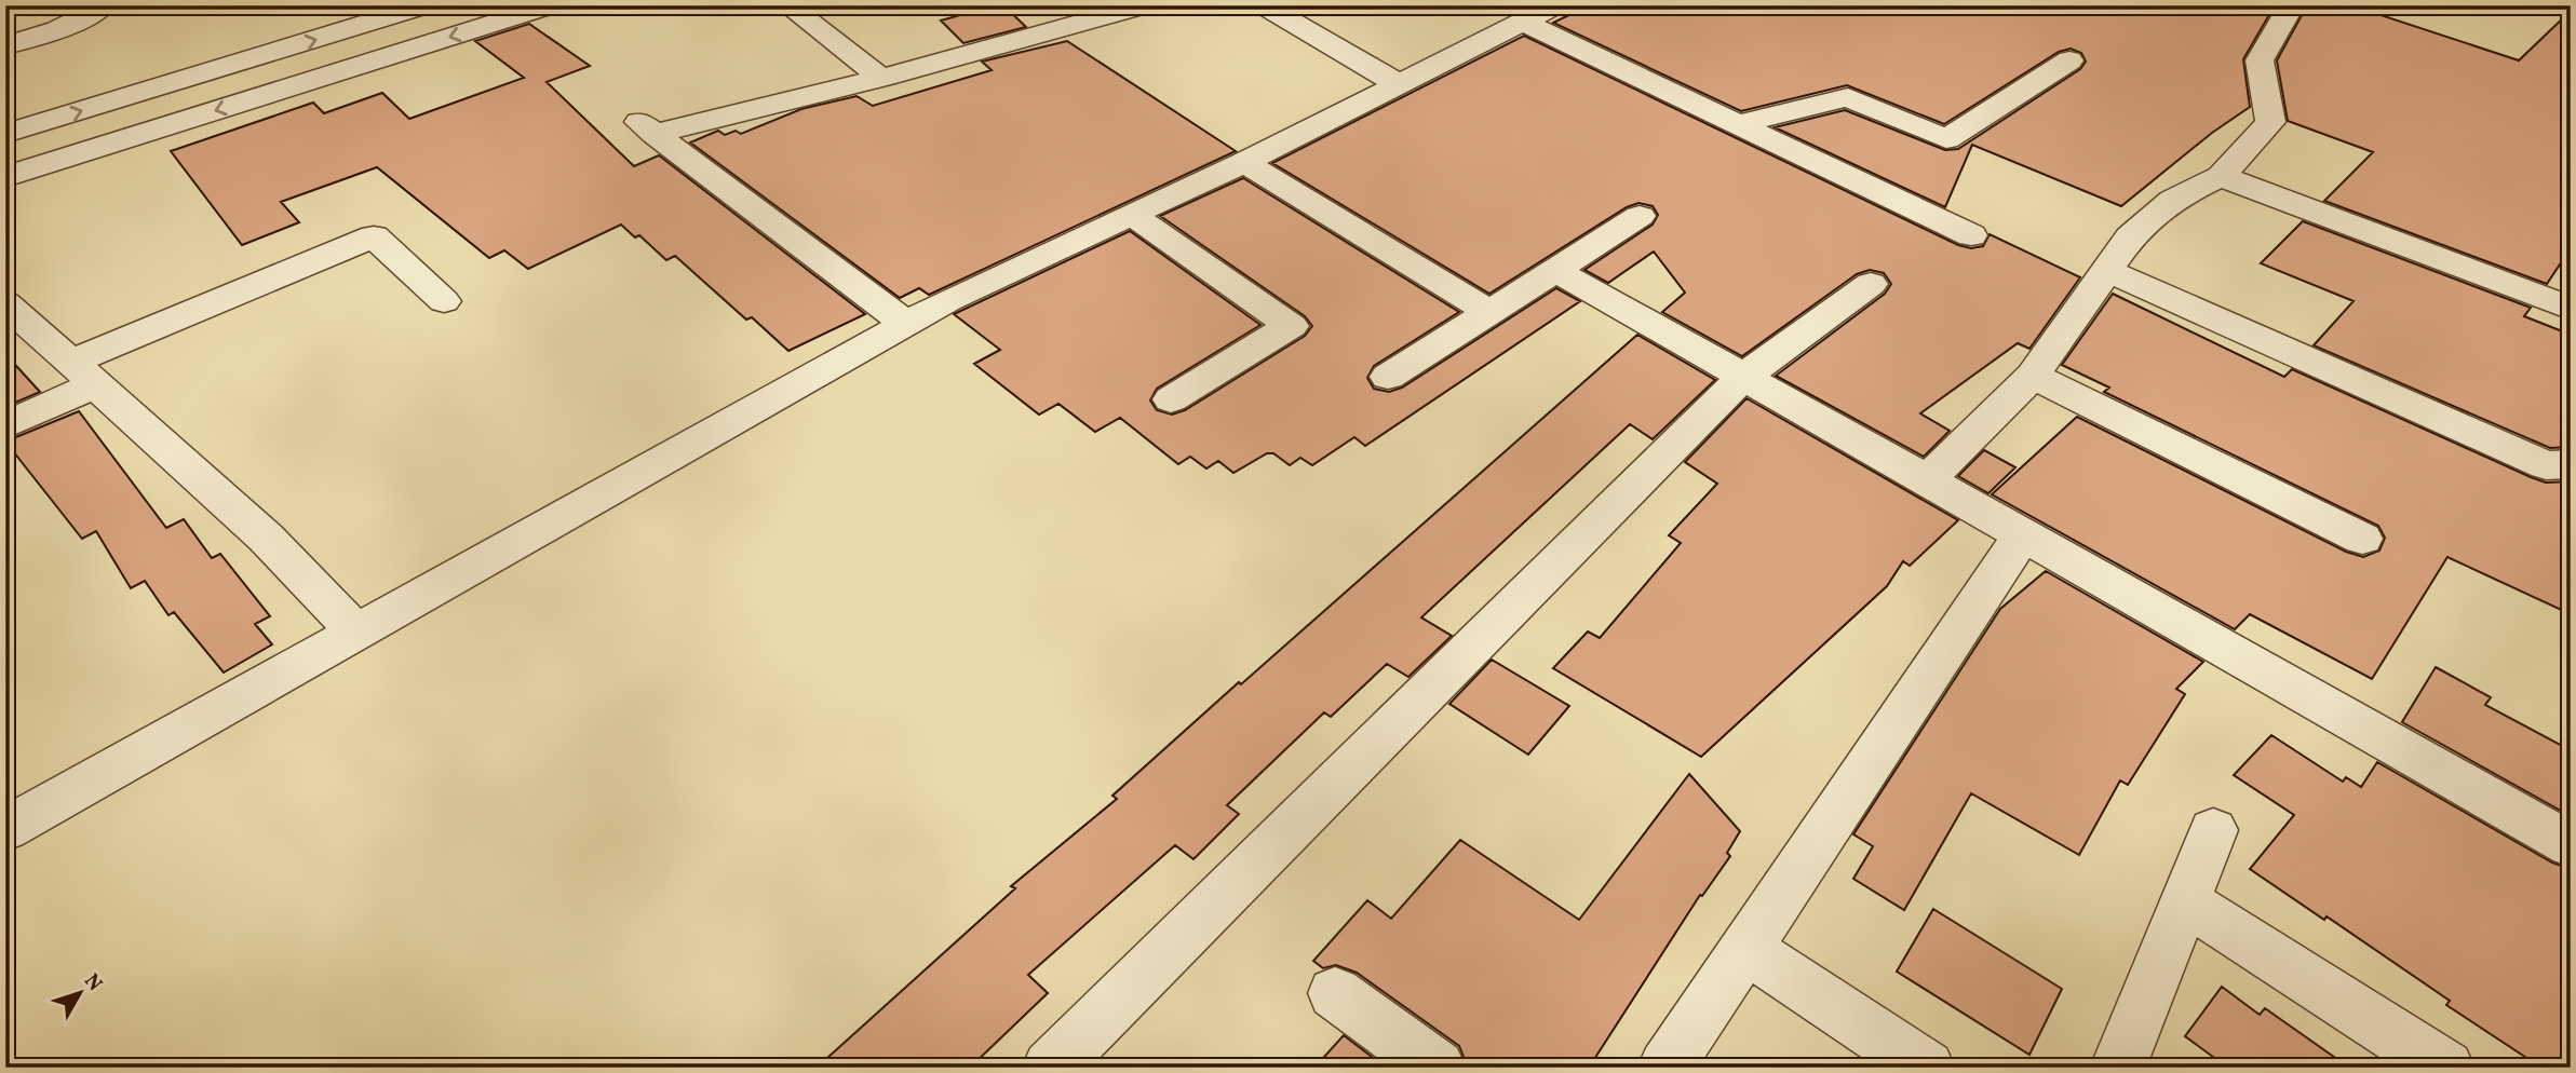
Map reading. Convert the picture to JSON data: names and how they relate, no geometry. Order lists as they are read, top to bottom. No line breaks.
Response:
{"north":"top right"}
